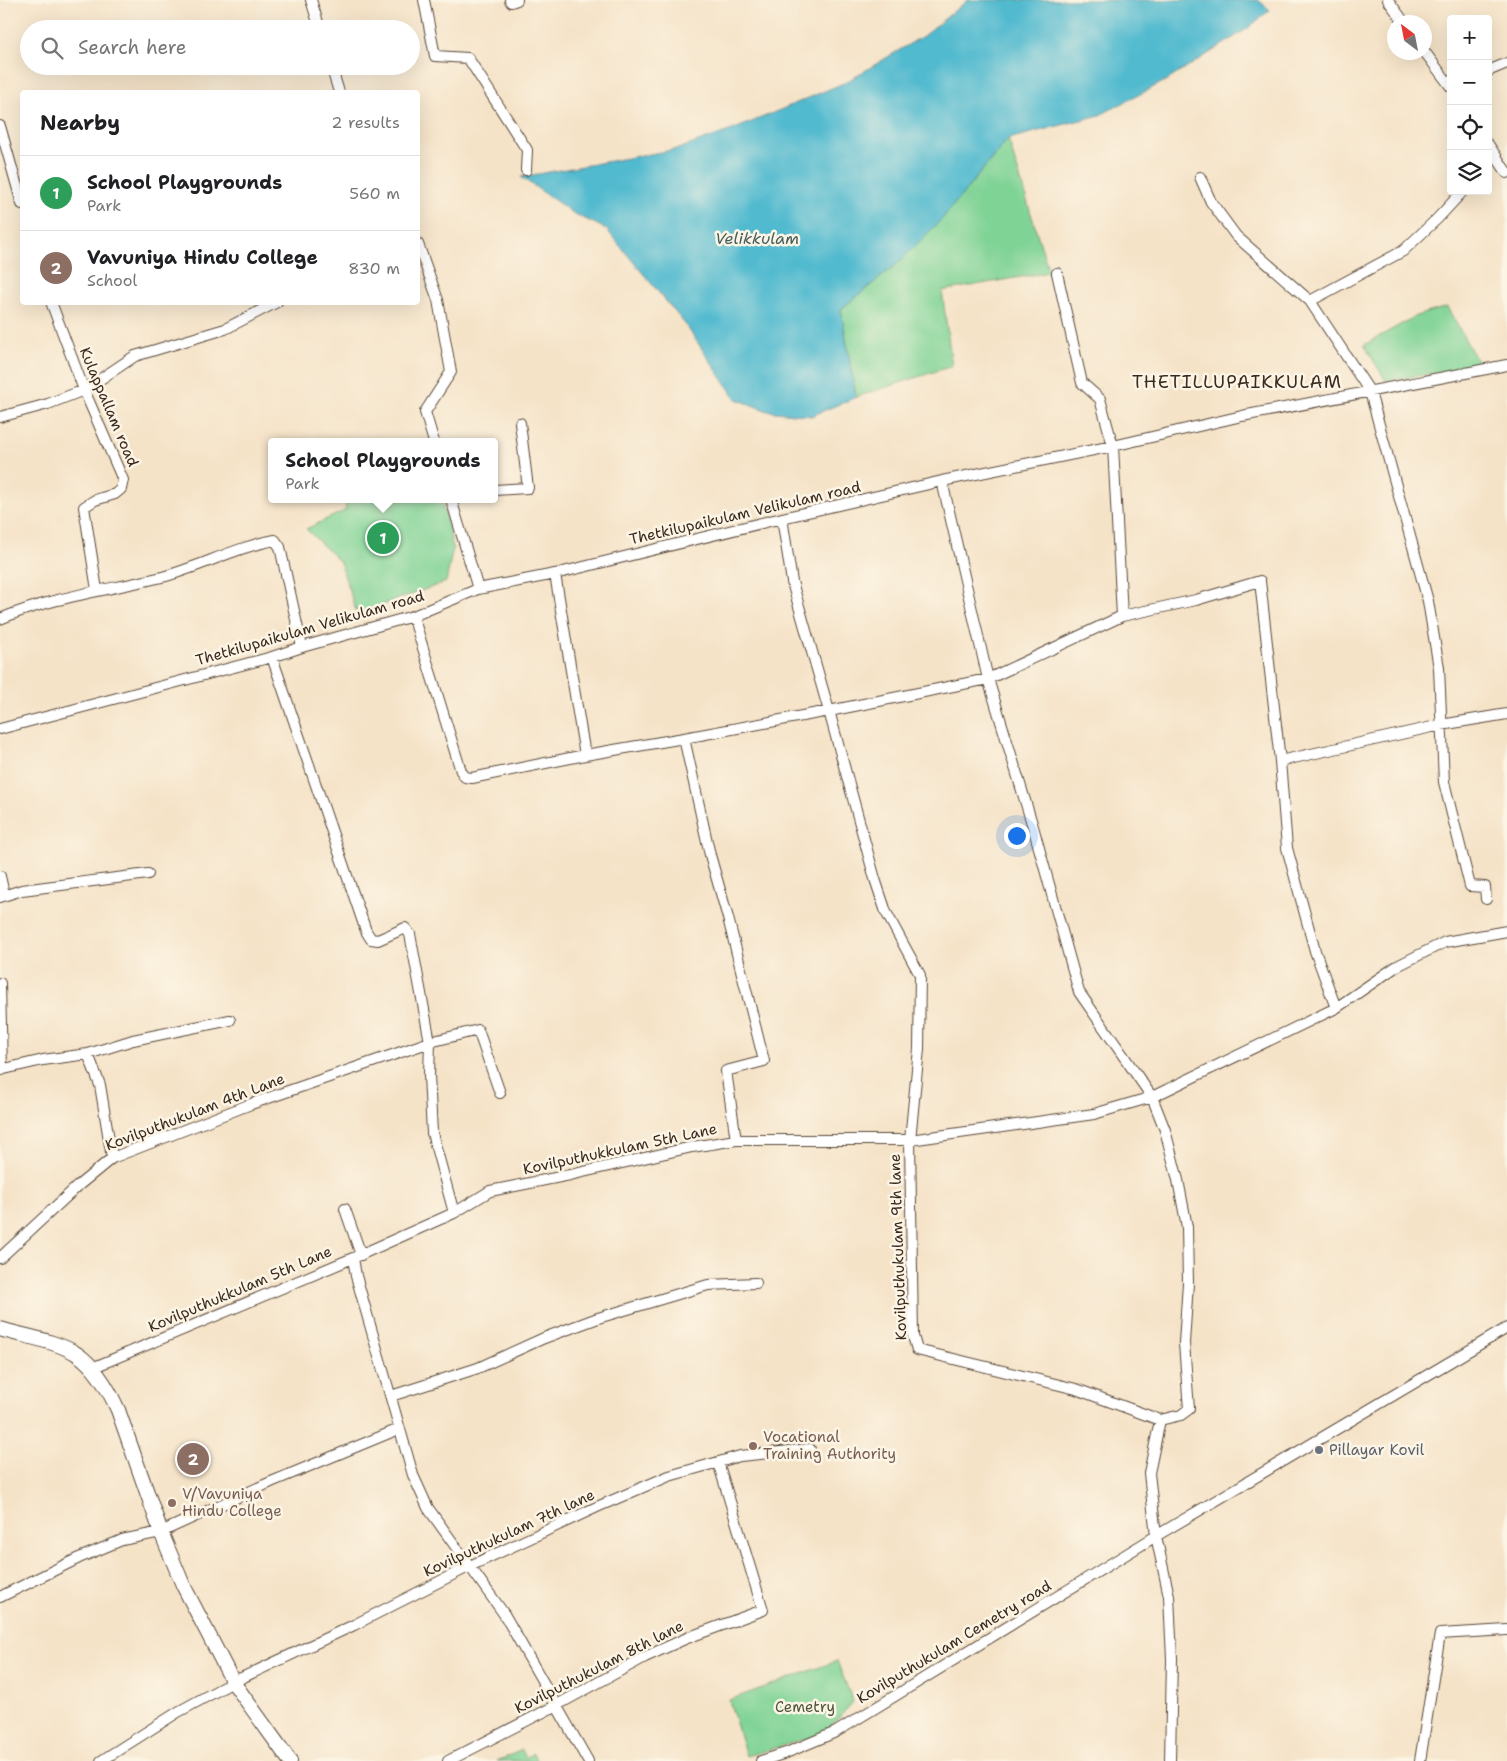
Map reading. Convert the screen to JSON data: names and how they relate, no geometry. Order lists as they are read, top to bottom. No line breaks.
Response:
{"streets":{"street":["Kulappallam road","Thetkilupaikulam Velikulam road","Kovilputhukulam 4th Lane","Kovilputhukkulam 5th Lane","Kovilputhukulam 9th lane","Kovilputhukulam 7th lane","Kovilputhukulam Cemetry road","Kovilputhukulam 8th lane"]},"crossings":[["Kovilputhukkulam 5th Lane","Kovilputhukulam 9th lane"],["Kovilputhukulam 7th lane","Kovilputhukulam 8th lane"]],"districts":["THETILLUPAIKKULAM"],"water":["Velikkulam"],"parks":["Cemetry"],"places":["Vocational Training Authority","Pillayar Kovil","V/Vavuniya Hindu College"],"north":"top left","page":{"map_buttons":["+","−"],"search":"Search here","heading":["Nearby","2 results"],"list":[{"mark":"1","name":"School Playgrounds","note":"Park","value":"560 m"},{"mark":"2","name":"Vavuniya Hindu College","note":"School","value":"830 m"}],"popup":["School Playgrounds","Park"],"pins":["1","2"]}}
